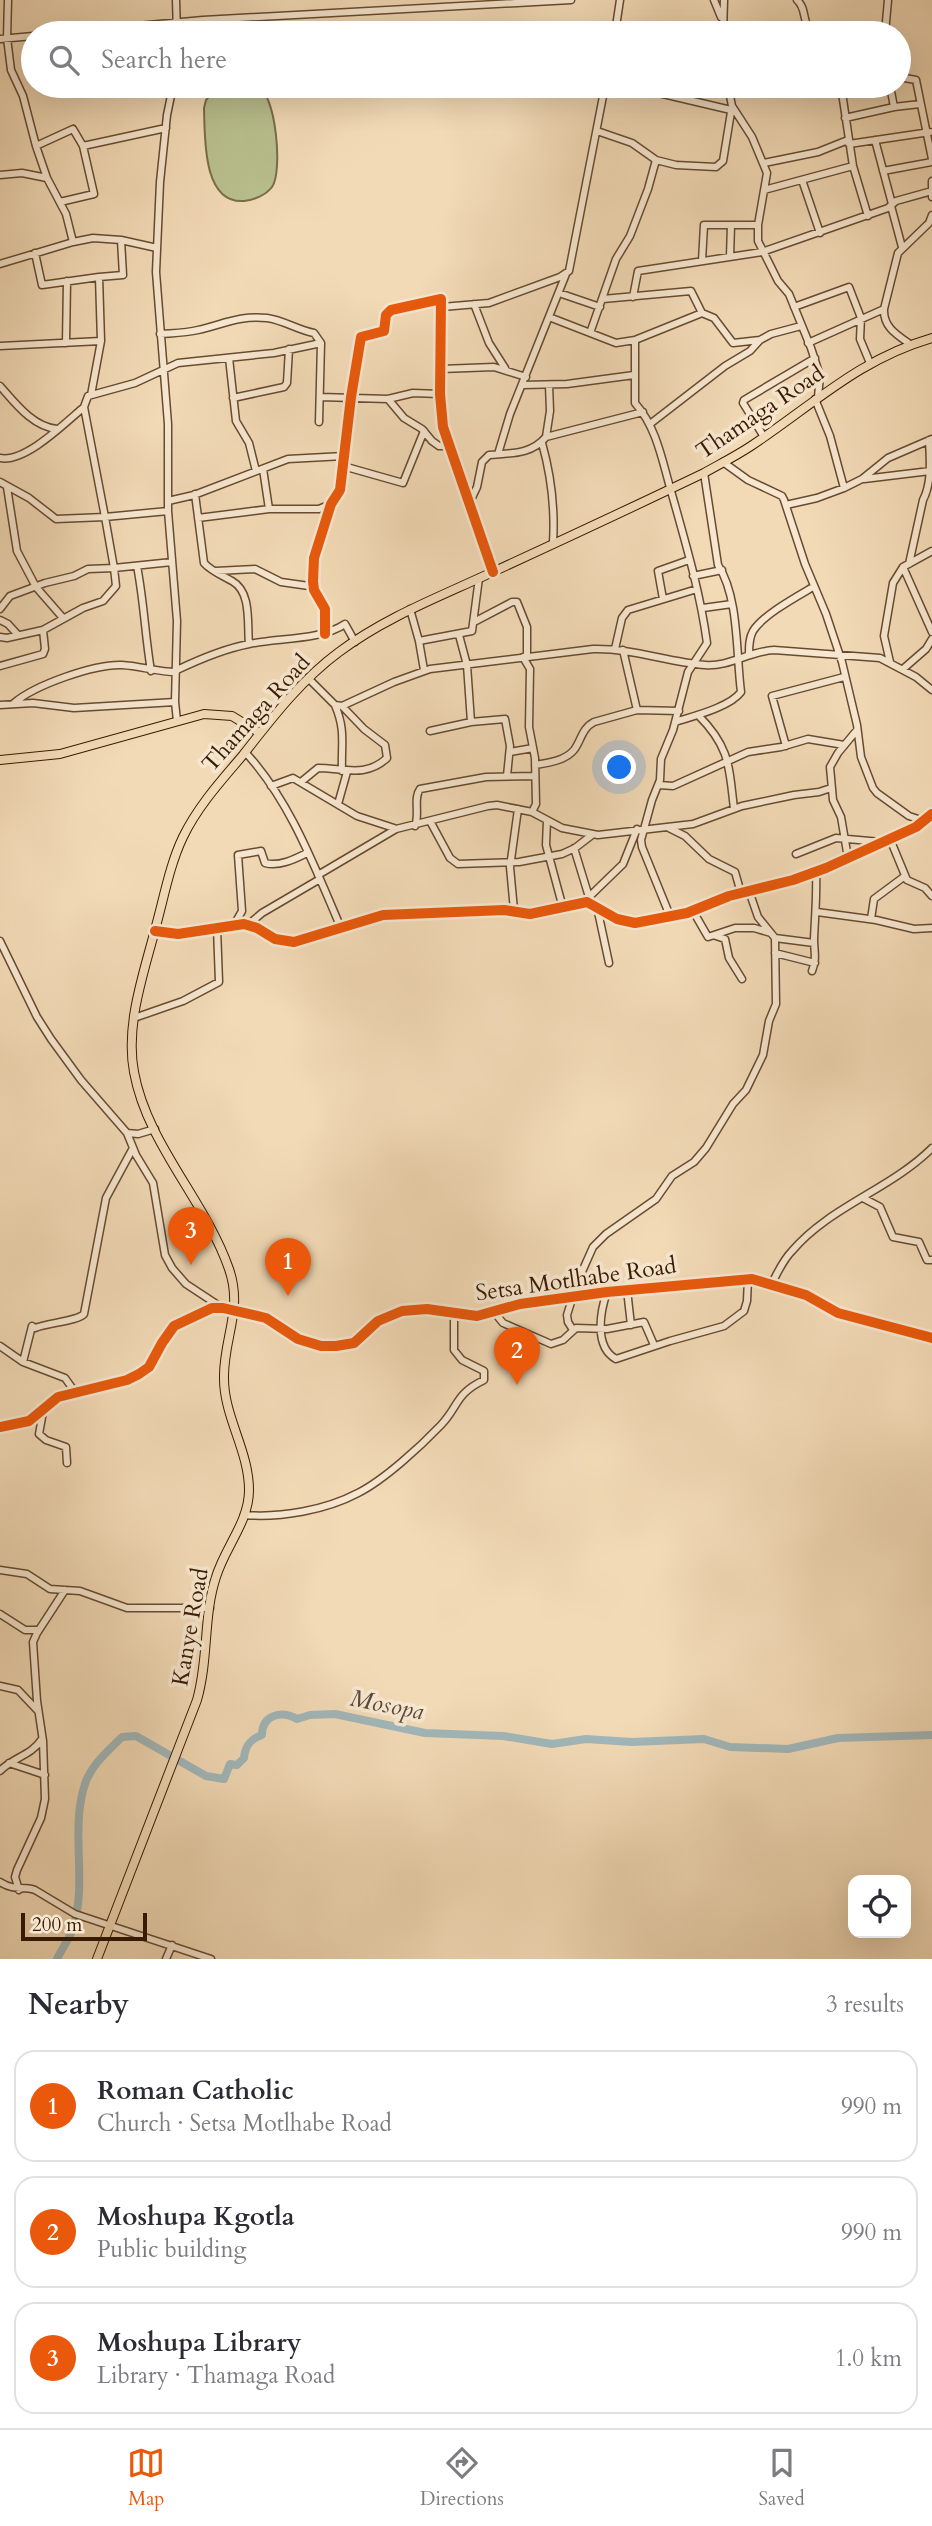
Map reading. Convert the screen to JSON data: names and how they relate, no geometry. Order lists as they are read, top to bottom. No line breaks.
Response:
{"streets":{"main road":["Thamaga Road","Kanye Road"],"street":["Setsa Motlhabe Road"]},"crossings":[["Thamaga Road","Setsa Motlhabe Road"],["Thamaga Road","Kanye Road"],["Setsa Motlhabe Road","Kanye Road"]],"water":["Mosopa"],"scale_bar":"200 m","page":{"search":"Search here","pins":["3","1","2"],"scale":"200 m","heading":["Nearby","3 results"],"list":[{"mark":"1","name":"Roman Catholic","note":"Church · Setsa Motlhabe Road","value":"990 m"},{"mark":"2","name":"Moshupa Kgotla","note":"Public building","value":"990 m"},{"mark":"3","name":"Moshupa Library","note":"Library · Thamaga Road","value":"1.0 km"}],"nav":["Map","Directions","Saved"]}}
